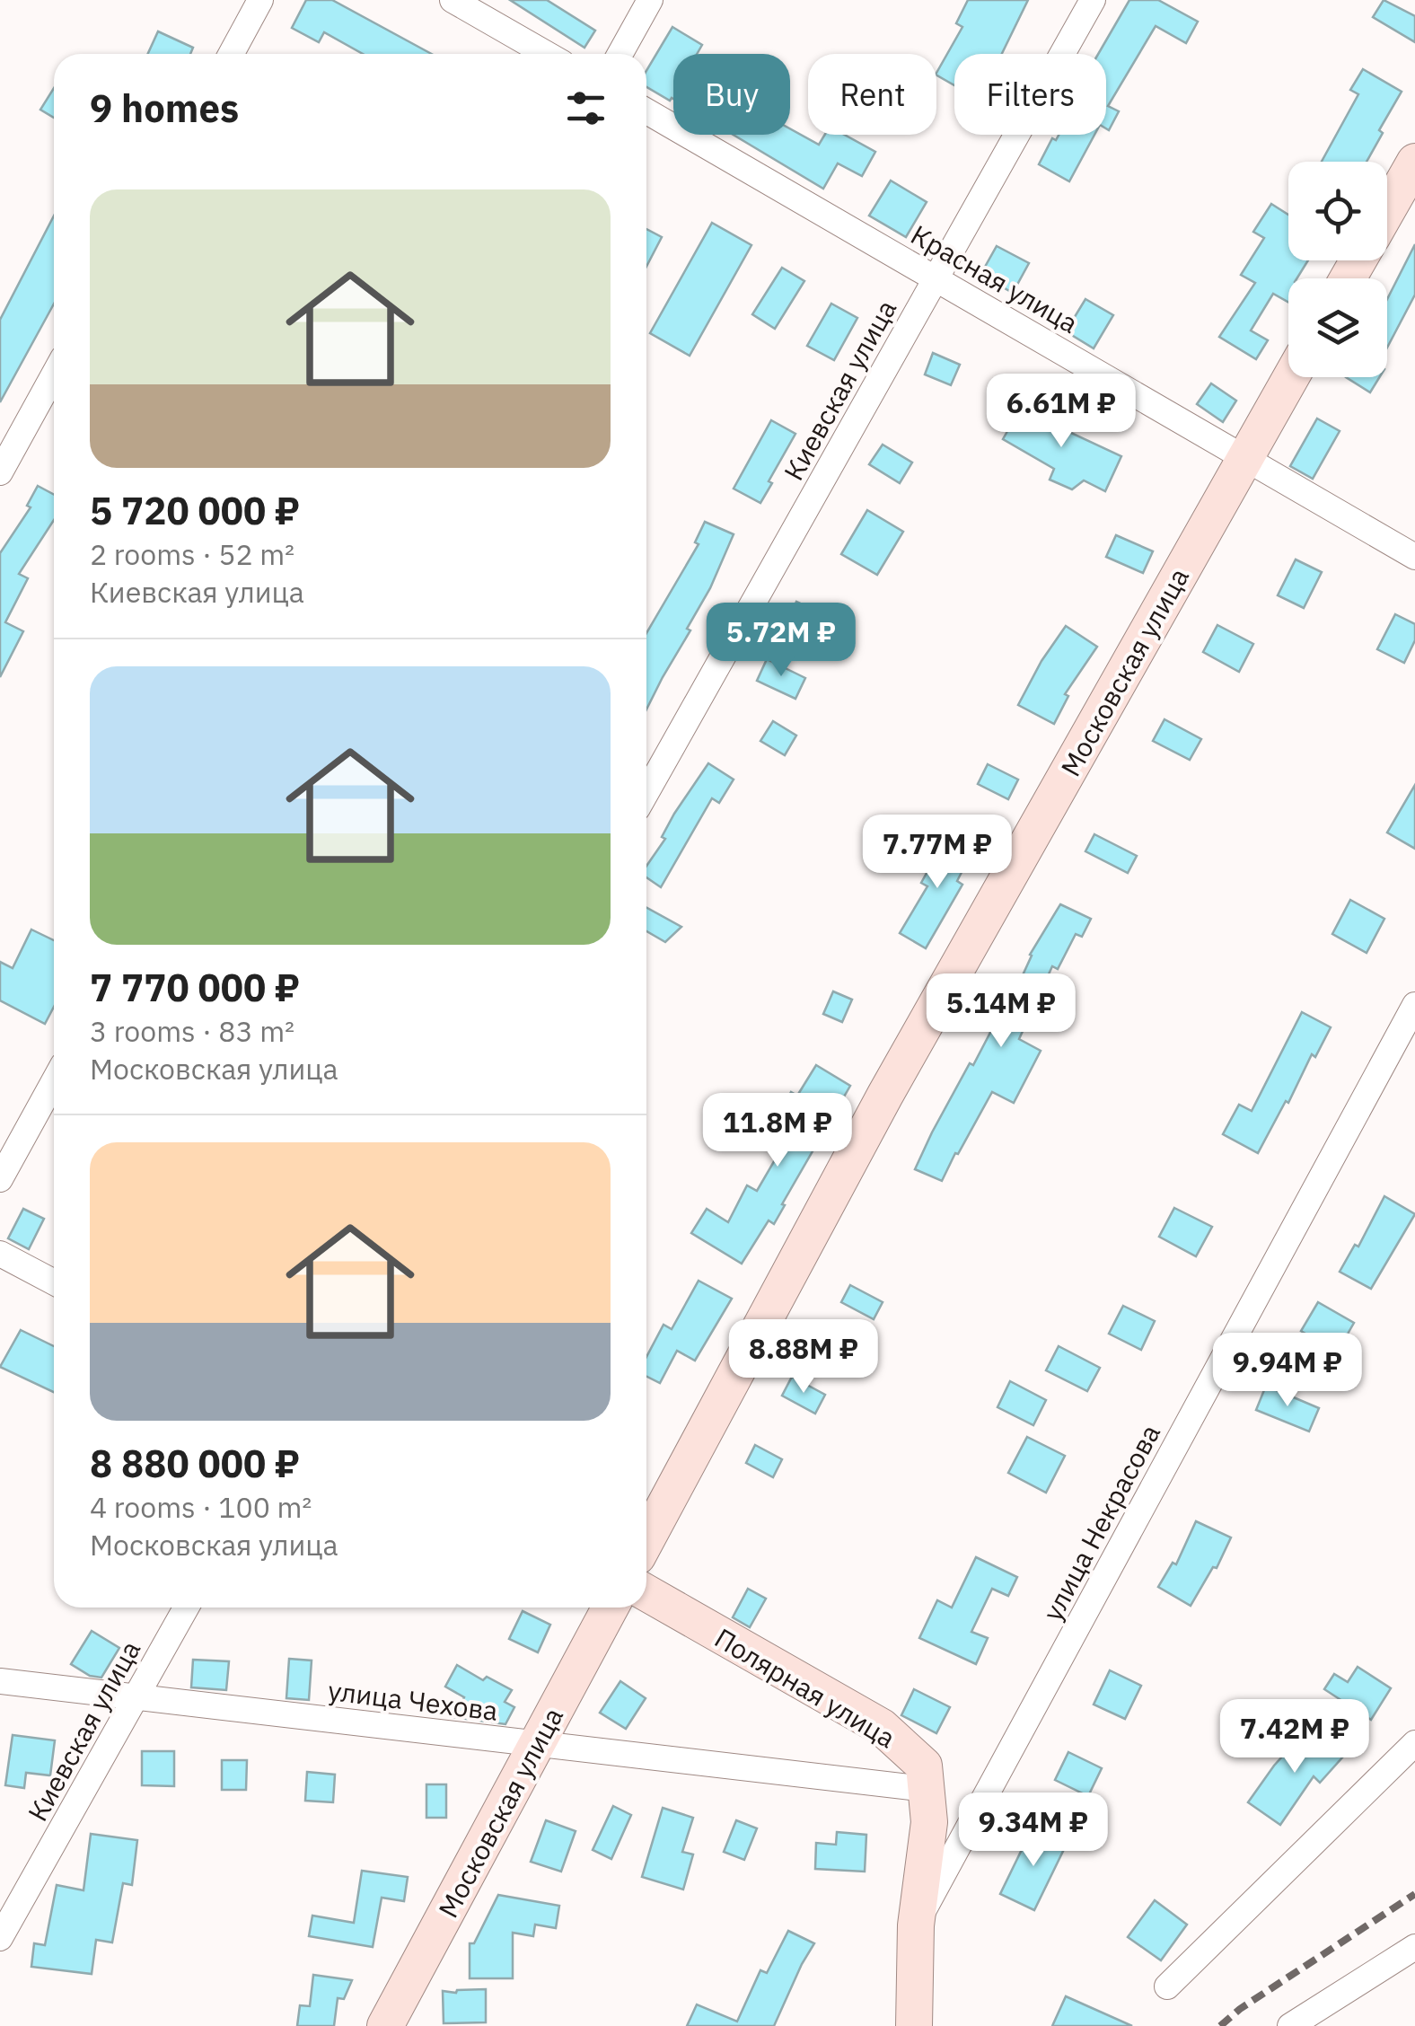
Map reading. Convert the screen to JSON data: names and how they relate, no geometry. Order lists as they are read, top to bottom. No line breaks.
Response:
{"streets":{"main road":["Московская улица","Полярная улица"],"street":["Красная улица","Киевская улица","улица Некрасова","улица Чехова"]},"crossings":[["Красная улица","Киевская улица"],["Красная улица","Московская улица"],["Киевская улица","улица Чехова"],["Московская улица","улица Чехова"],["улица Некрасова","Полярная улица"],["Полярная улица","улица Чехова"]],"page":{"chip":["Buy","Rent","Filters"],"heading":"9 homes","list":[{"name":"5 720 000 ₽","note":"2 rooms · 52 m² · Киевская улица"},{"name":"7 770 000 ₽","note":"3 rooms · 83 m² · Московская улица"},{"name":"8 880 000 ₽","note":"4 rooms · 100 m² · Московская улица"}],"price":["6.61M ₽","5.72M ₽","7.77M ₽","5.14M ₽","11.8M ₽","8.88M ₽","9.94M ₽","7.42M ₽","9.34M ₽"]}}
